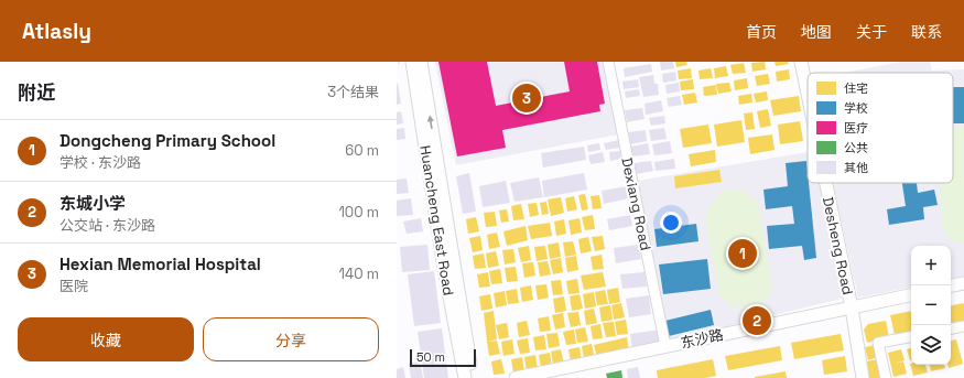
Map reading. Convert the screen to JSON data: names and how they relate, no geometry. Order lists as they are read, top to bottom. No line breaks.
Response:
{"streets":{"street":["Dexiang Road","Huancheng East Road","Desheng Road","东沙路"]},"crossings":[["Dexiang Road","东沙路"],["Desheng Road","东沙路"]],"legend":["住宅","学校","医疗","公共","其他"],"scale_bar":"50 m","page":{"header":"Atlasly","nav":["首页","地图","关于","联系"],"heading":["附近","3个结果"],"pins":["3","1","2"],"list":[{"mark":"1","name":"Dongcheng Primary School","note":"学校 · 东沙路","value":"60 m"},{"mark":"2","name":"东城小学","note":"公交站 · 东沙路","value":"100 m"},{"mark":"3","name":"Hexian Memorial Hospital","note":"医院","value":"140 m"}],"map_buttons":["+","−"],"buttons":["收藏","分享"],"scale":"50 m"}}
